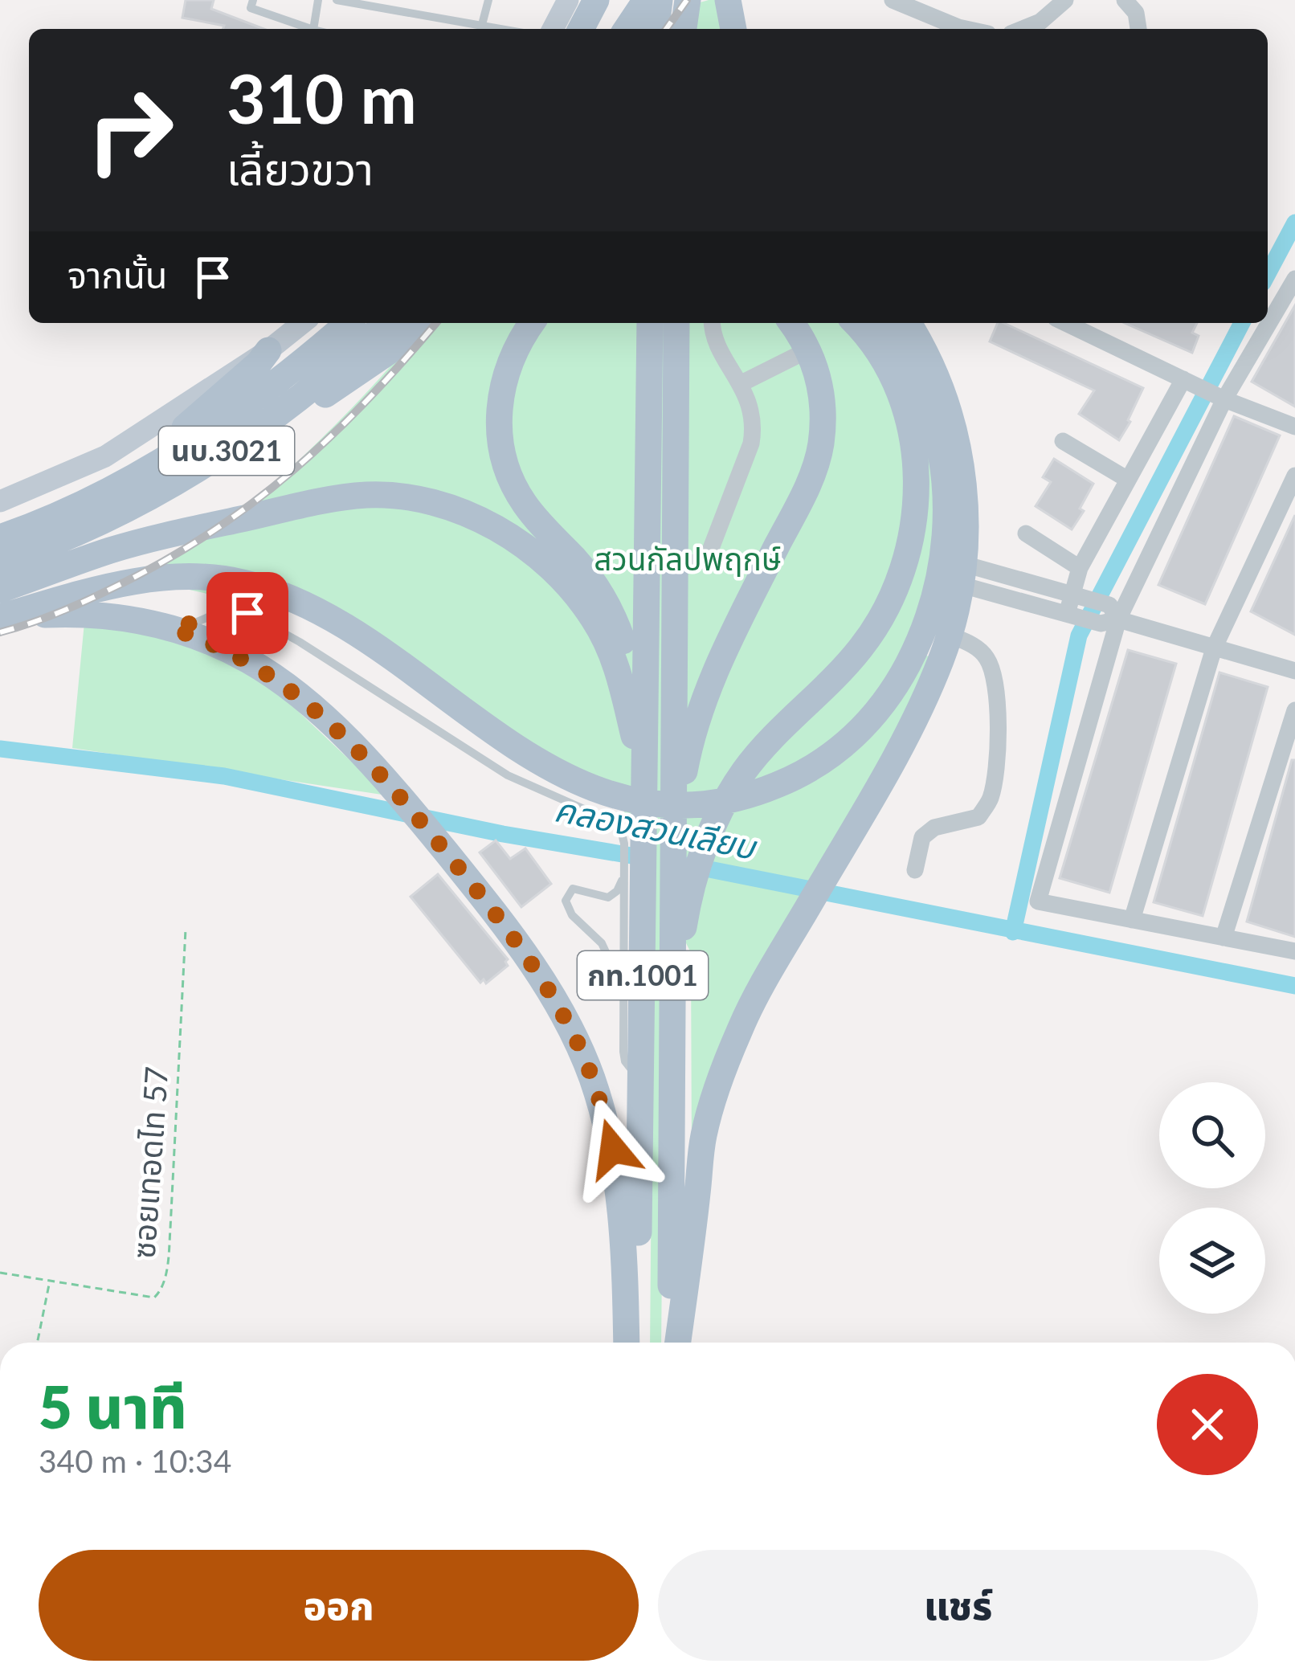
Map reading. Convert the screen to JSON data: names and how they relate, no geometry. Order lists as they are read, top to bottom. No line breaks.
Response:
{"streets":{"main road":["นบ.3021","กท.1001"],"path":["ซอยเทอดไท 57"]},"water":["คลองสวนเลียบ"],"parks":["สวนกัลปพฤกษ์"],"page":{"turn":["310 m","เลี้ยวขวา"],"then":"จากนั้น","heading":["5 นาที","340 m · 10:34"],"buttons":["ออก","แชร์"]}}
